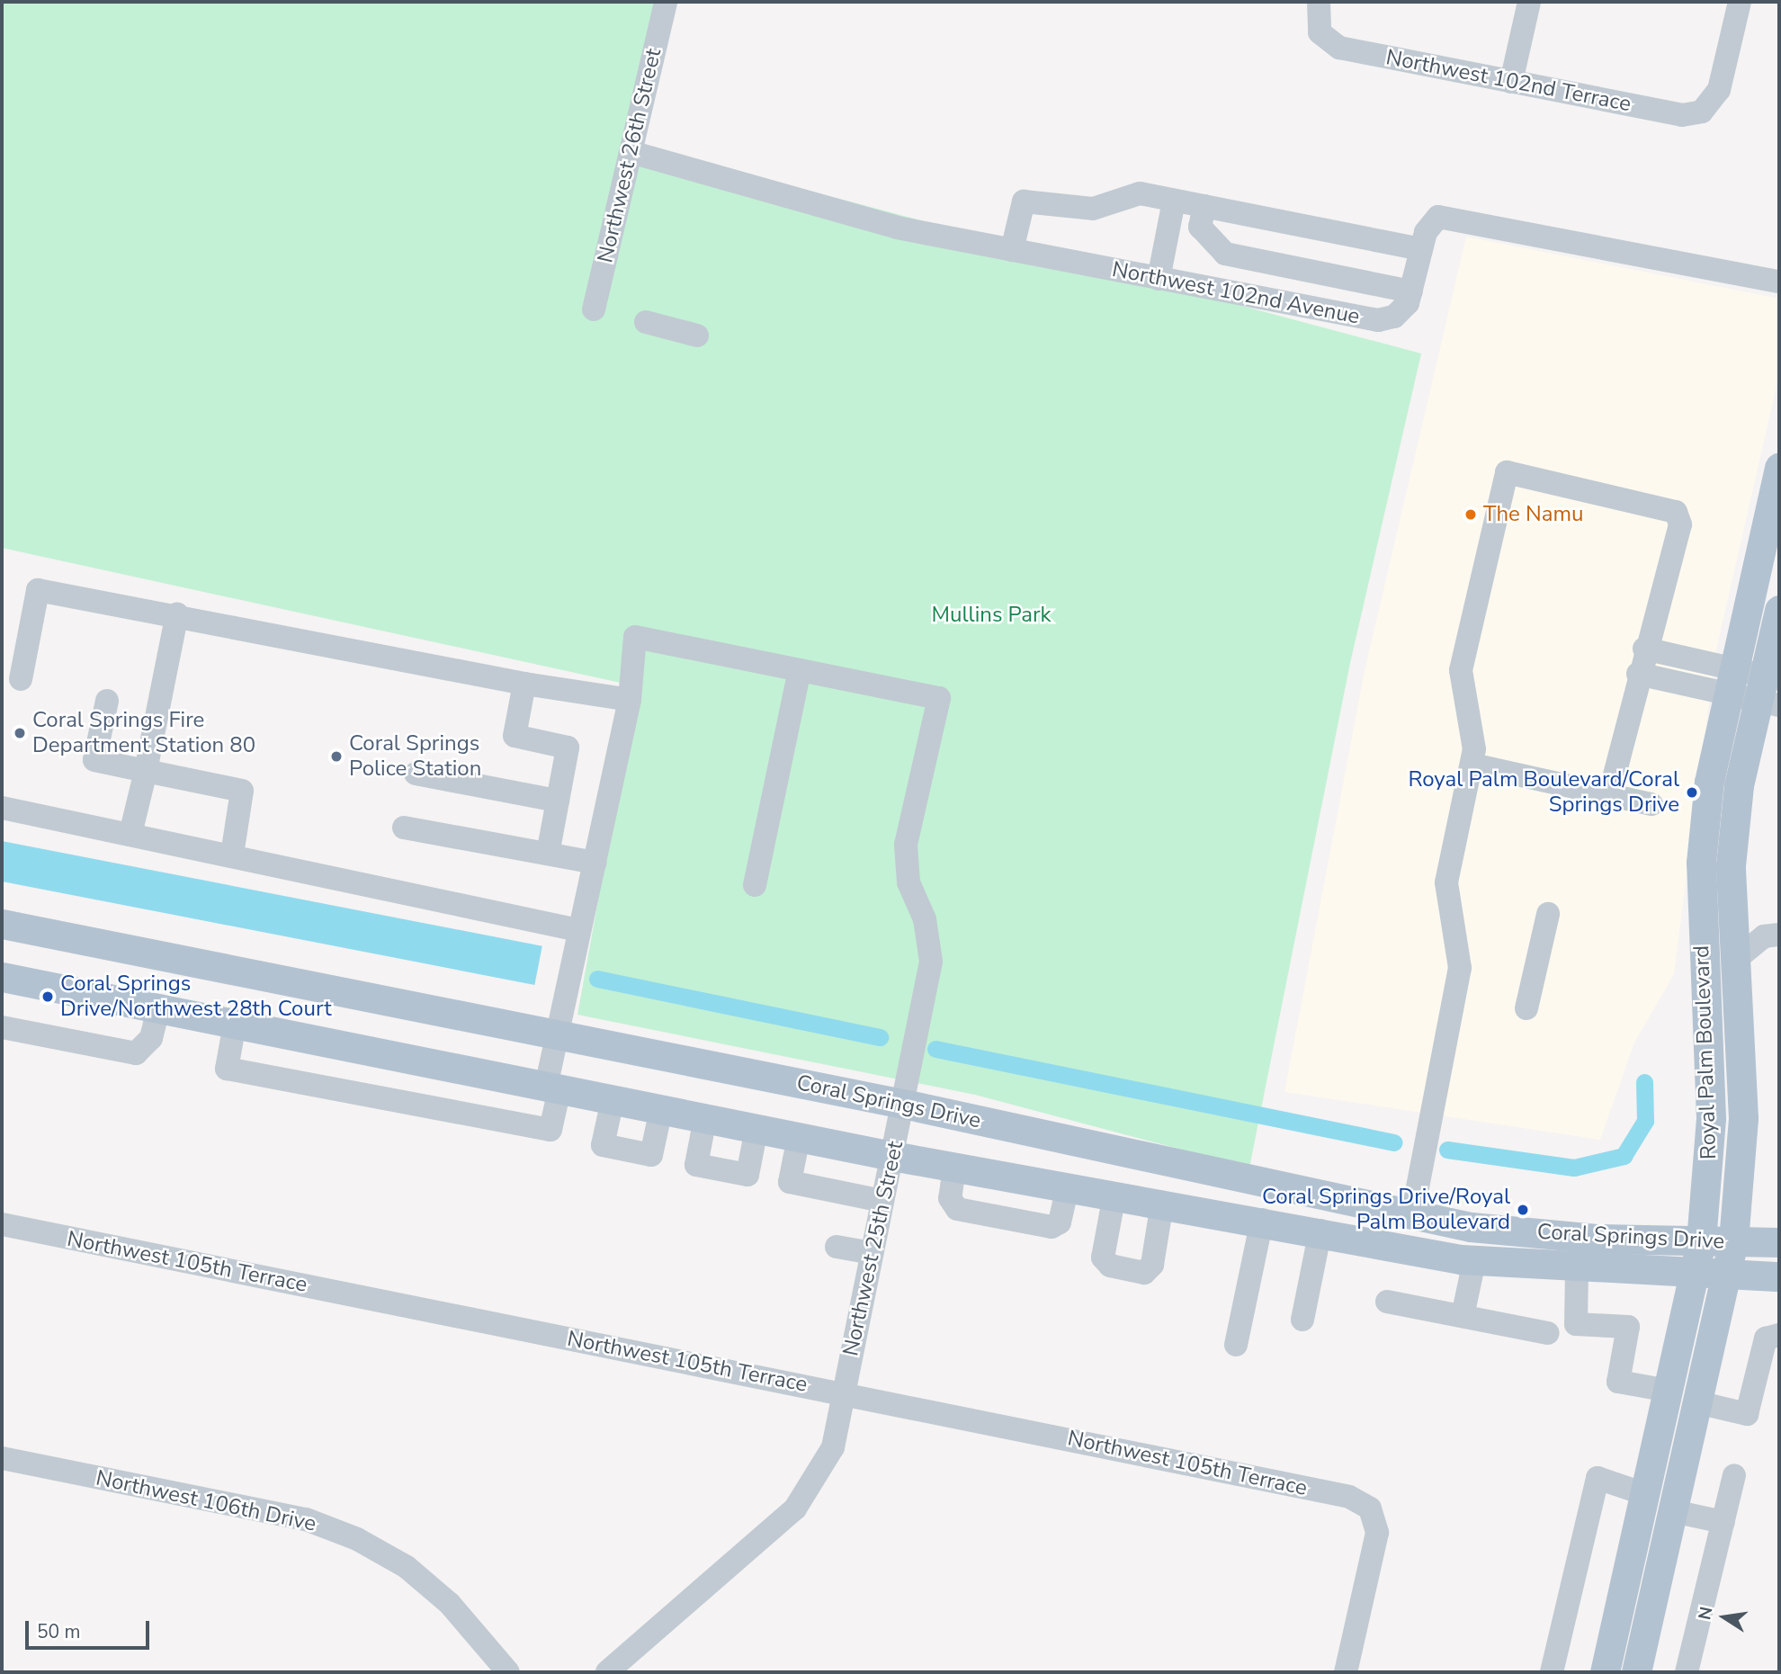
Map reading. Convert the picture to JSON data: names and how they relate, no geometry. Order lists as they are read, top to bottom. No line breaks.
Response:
{"streets":{"main road":["Royal Palm Boulevard","Coral Springs Drive"],"street":["Northwest 102nd Terrace","Northwest 26th Street","Northwest 102nd Avenue","Northwest 25th Street","Northwest 105th Terrace","Northwest 106th Drive"]},"crossings":[["Northwest 26th Street","Northwest 102nd Avenue"],["Royal Palm Boulevard","Coral Springs Drive"],["Coral Springs Drive","Northwest 25th Street"],["Northwest 25th Street","Northwest 105th Terrace"]],"parks":["Mullins Park"],"places":["The Namu","Coral Springs Fire Department Station 80","Coral Springs Police Station","Royal Palm Boulevard/Coral Springs Drive","Coral Springs Drive/Northwest 28th Court","Coral Springs Drive/Royal Palm Boulevard"],"scale_bar":"50 m","north":"left"}
